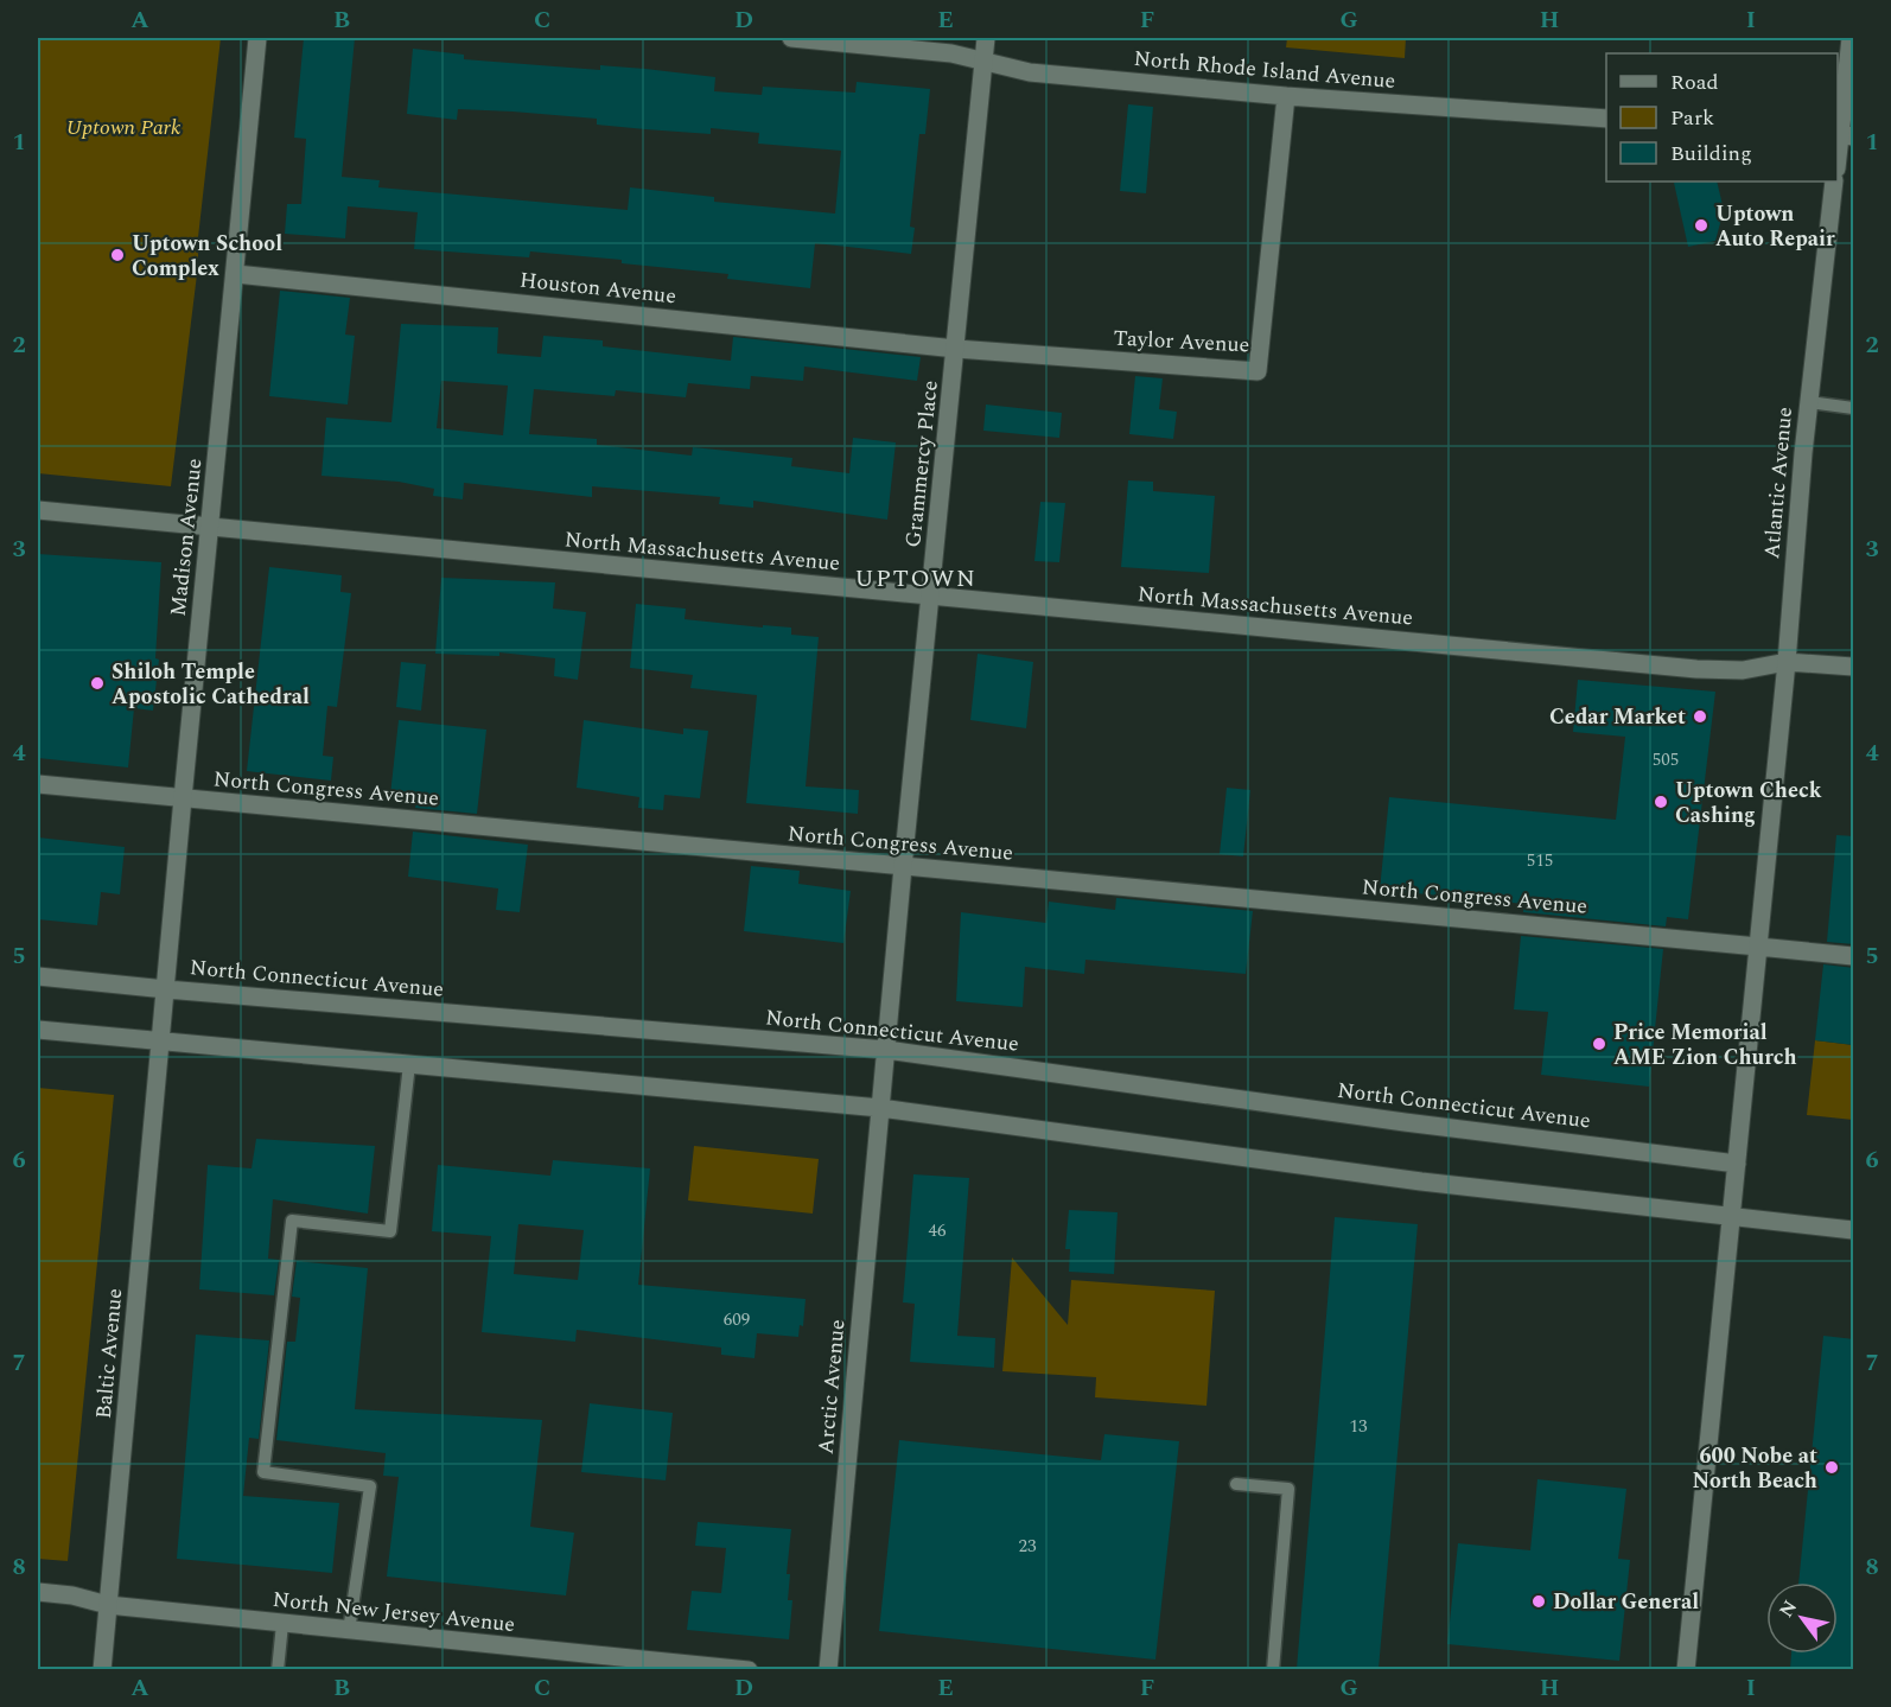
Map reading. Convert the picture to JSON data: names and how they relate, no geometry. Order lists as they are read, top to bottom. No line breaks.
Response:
{"streets":{"street":["North Rhode Island Avenue","Houston Avenue","Taylor Avenue","Grammercy Place","Atlantic Avenue","Madison Avenue","North Massachusetts Avenue","North Congress Avenue","North Connecticut Avenue","Baltic Avenue","Arctic Avenue","North New Jersey Avenue"]},"crossings":[["North Rhode Island Avenue","Taylor Avenue"],["North Rhode Island Avenue","Grammercy Place"],["Houston Avenue","Taylor Avenue"],["Houston Avenue","Grammercy Place"],["Houston Avenue","Madison Avenue"],["Taylor Avenue","Grammercy Place"],["Grammercy Place","North Massachusetts Avenue"],["Grammercy Place","North Congress Avenue"],["Grammercy Place","North Connecticut Avenue"],["Grammercy Place","Arctic Avenue"],["Atlantic Avenue","North Massachusetts Avenue"],["Atlantic Avenue","North Congress Avenue"],["Atlantic Avenue","North Connecticut Avenue"],["Madison Avenue","North Massachusetts Avenue"],["Madison Avenue","North Congress Avenue"],["Madison Avenue","North Connecticut Avenue"],["Madison Avenue","Baltic Avenue"],["Baltic Avenue","North New Jersey Avenue"]],"districts":["UPTOWN"],"parks":["Uptown Park"],"places":["Uptown Auto Repair","Uptown School Complex","Shiloh Temple Apostolic Cathedral","Cedar Market","Uptown Check Cashing","Price Memorial AME Zion Church","600 Nobe at North Beach","Dollar General"],"house_numbers":["505","515","46","609","13","23"],"legend":["Road","Park","Building"],"north":"top left","grid":{"columns":["A","B","C","D","E","F","G","H","I"],"rows":["1","2","3","4","5","6","7","8"]}}
